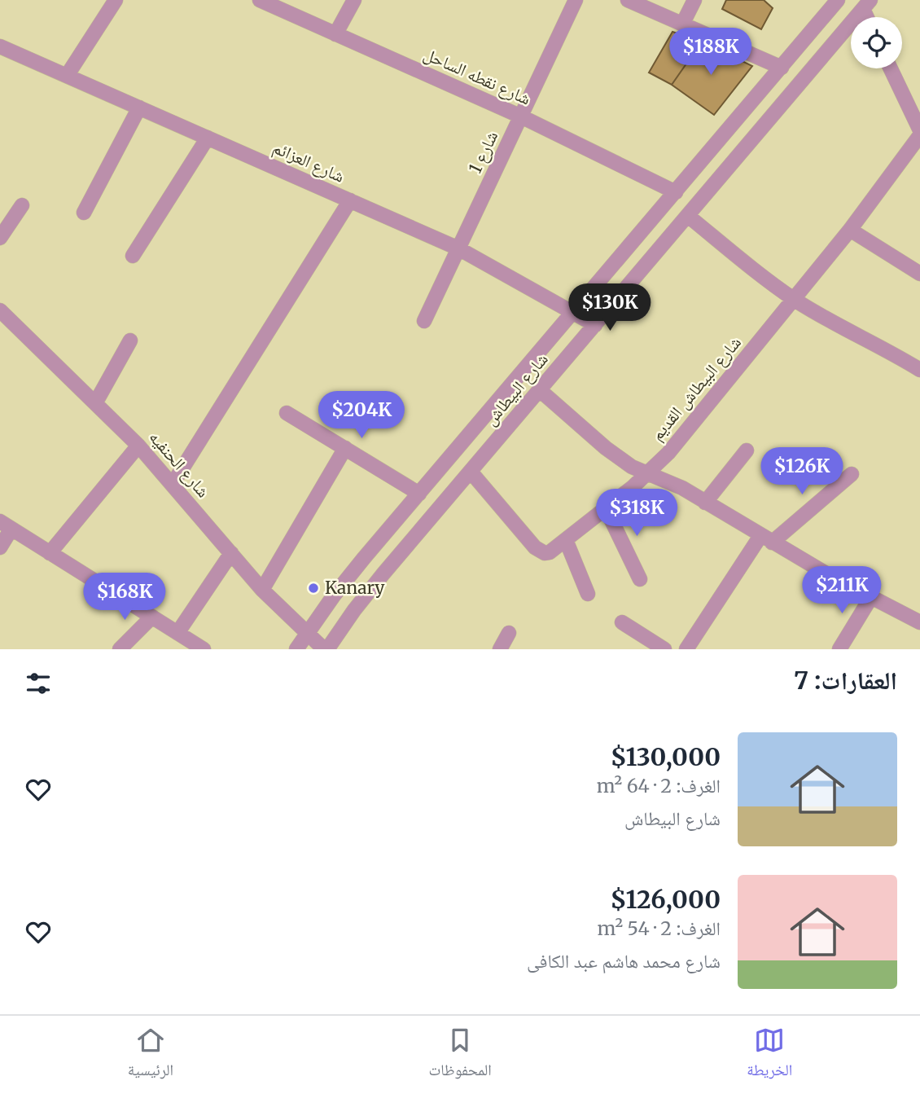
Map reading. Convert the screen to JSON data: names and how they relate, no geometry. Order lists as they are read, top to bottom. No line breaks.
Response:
{"streets":{"street":["شارع نقطه الساحل","شارع 1","شارع العزائم","شارع البيطاش القديم","شارع البيطاش","شارع الحنفيه"]},"crossings":[["شارع نقطه الساحل","شارع 1"],["شارع نقطه الساحل","شارع البيطاش"],["شارع 1","شارع العزائم"],["شارع العزائم","شارع البيطاش"],["شارع البيطاش القديم","شارع البيطاش"],["شارع البيطاش","شارع الحنفيه"]],"places":["Kanary"],"page":{"price":["$188K","$130K","$204K","$126K","$318K","$211K","$168K"],"heading":"العقارات: 7","list":[{"name":"$130,000","note":"الغرف: 2 · 64 m² · شارع البيطاش"},{"name":"$126,000","note":"الغرف: 2 · 54 m² · شارع محمد هاشم عبد الكافى"}],"tabs":["الخريطة","المحفوظات","الرئيسية"]}}
